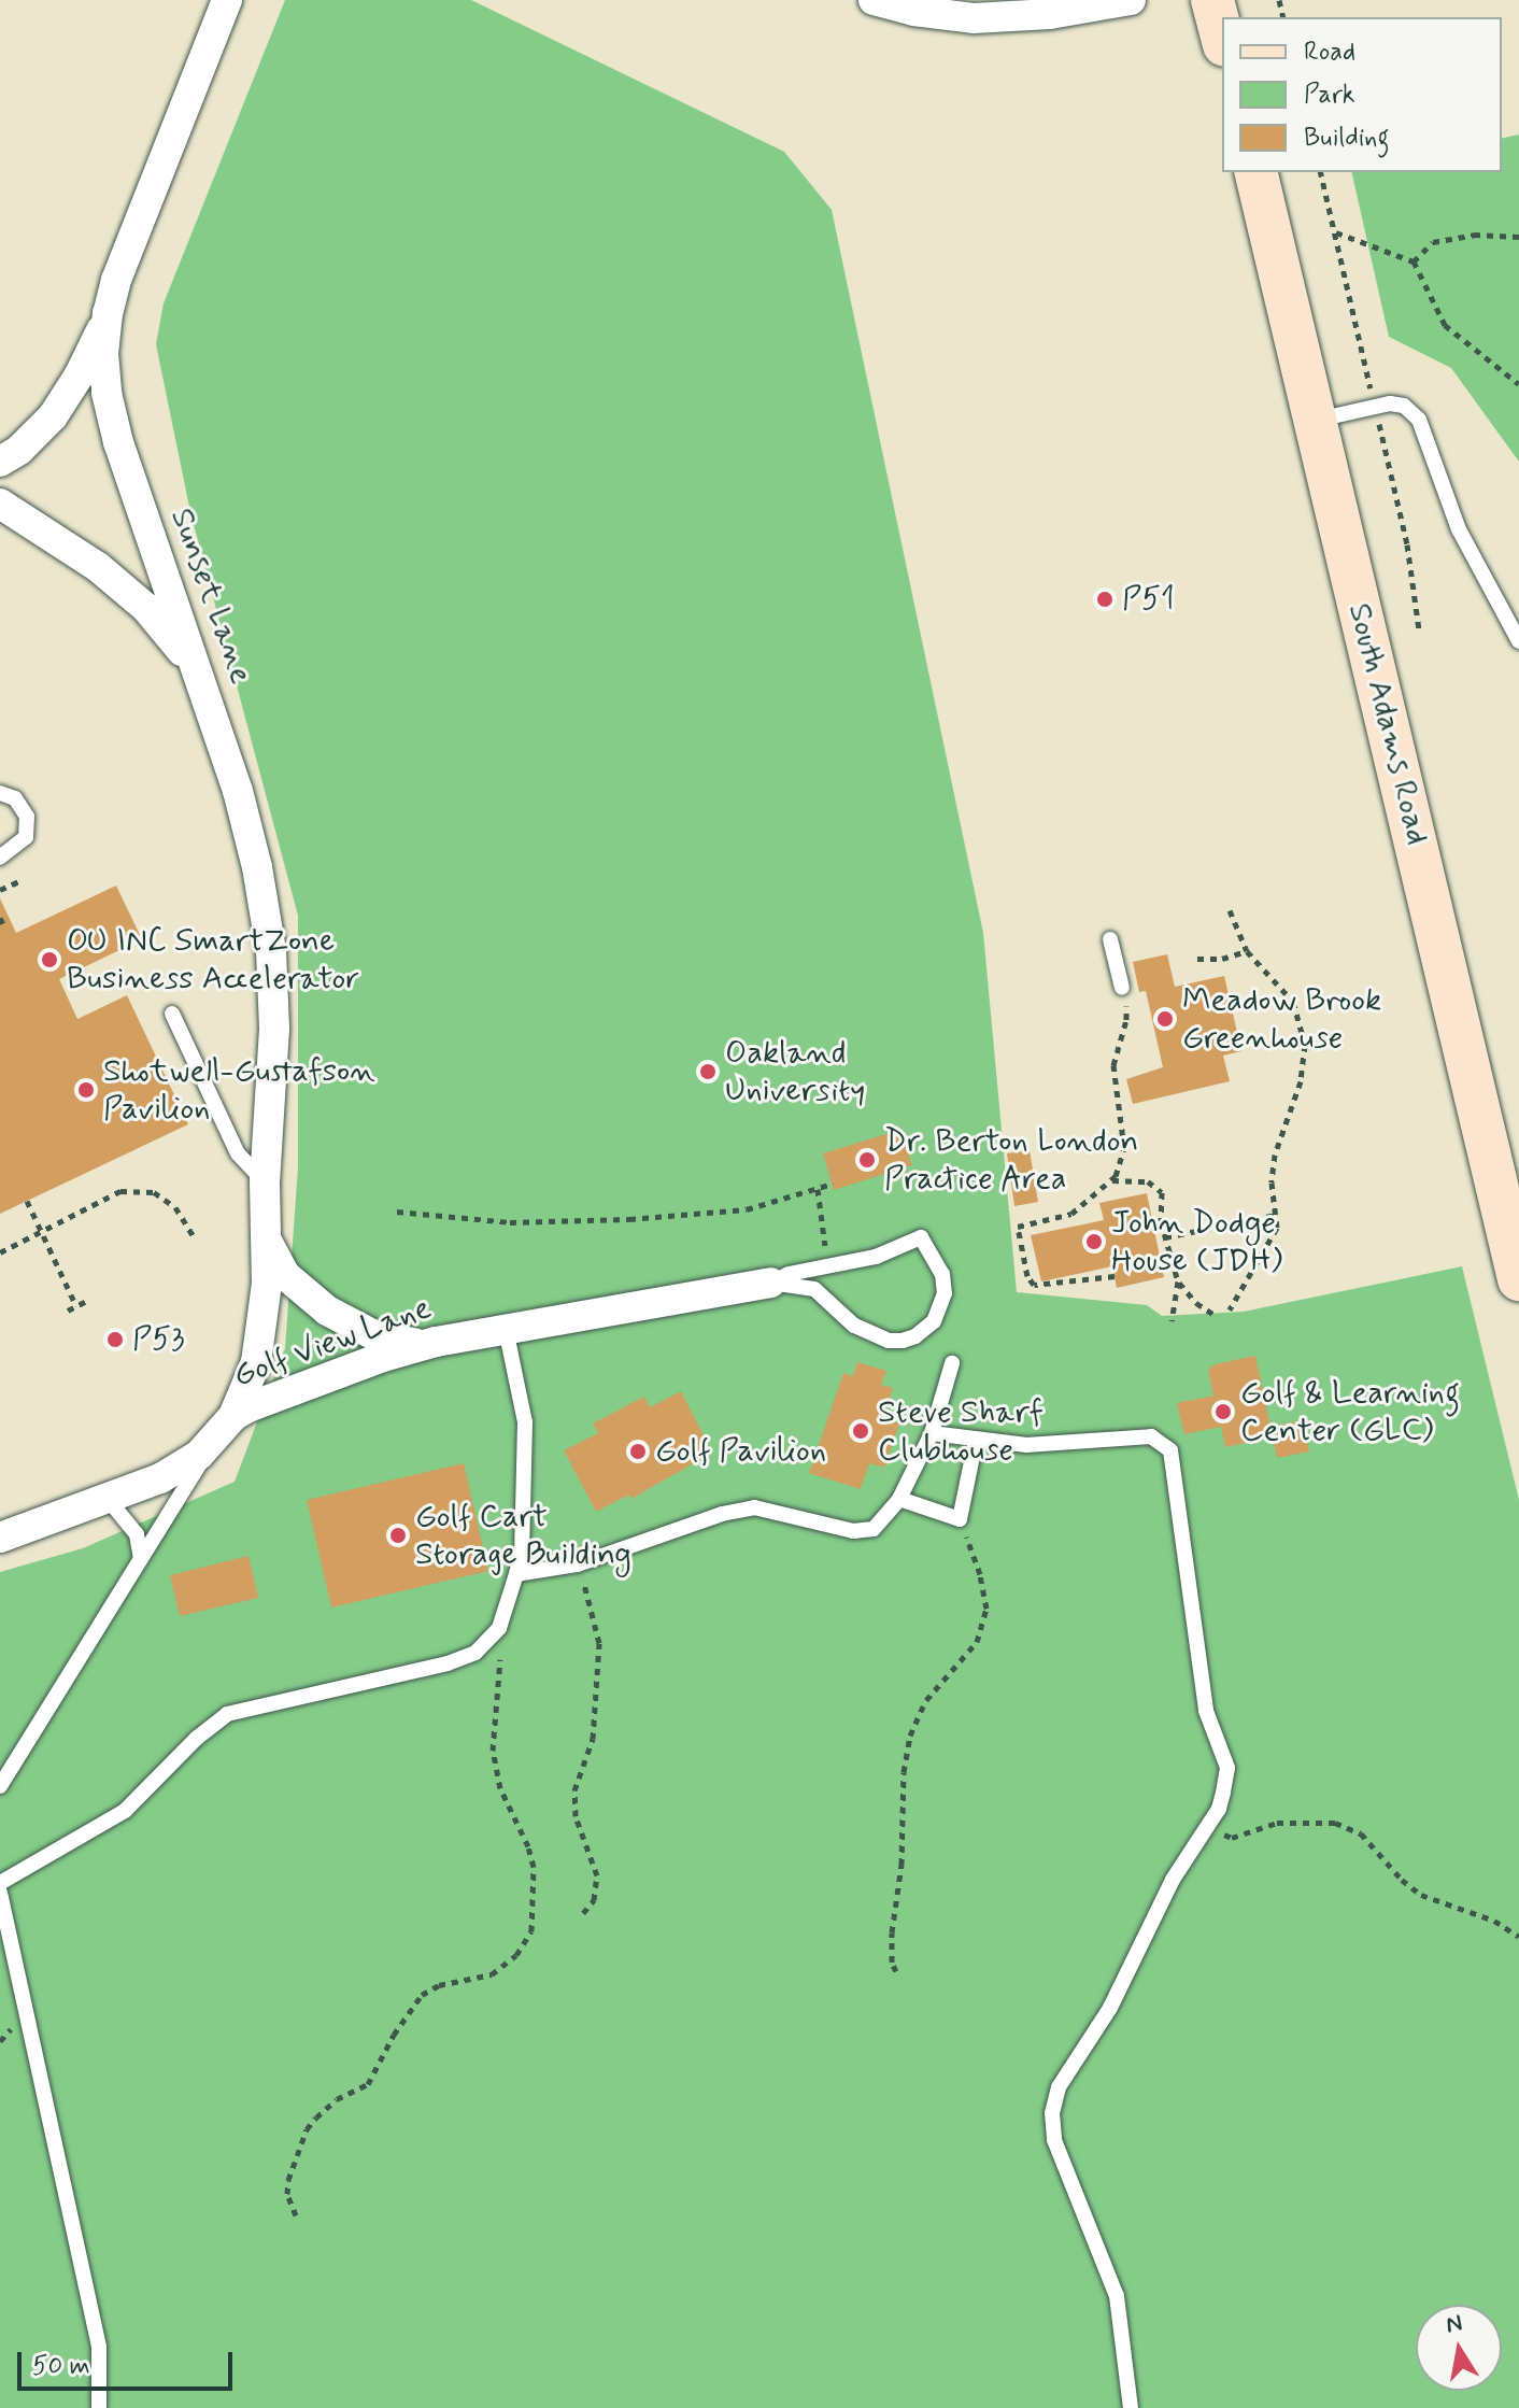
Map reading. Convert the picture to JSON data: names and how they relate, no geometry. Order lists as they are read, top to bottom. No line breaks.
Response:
{"streets":{"main road":["South Adams Road"],"street":["Sunset Lane","Golf View Lane"]},"crossings":[["Sunset Lane","Golf View Lane"]],"places":["P51","OU INC SmartZone Business Accelerator","Meadow Brook Greenhouse","Oakland University","Shotwell-Gustafson Pavilion","Dr. Berton London Practice Area","John Dodge House (JDH)","P53","Golf & Learning Center (GLC)","Steve Sharf Clubhouse","Golf Pavilion","Golf Cart Storage Building"],"legend":["Road","Park","Building"],"scale_bar":"50 m","north":"top"}
